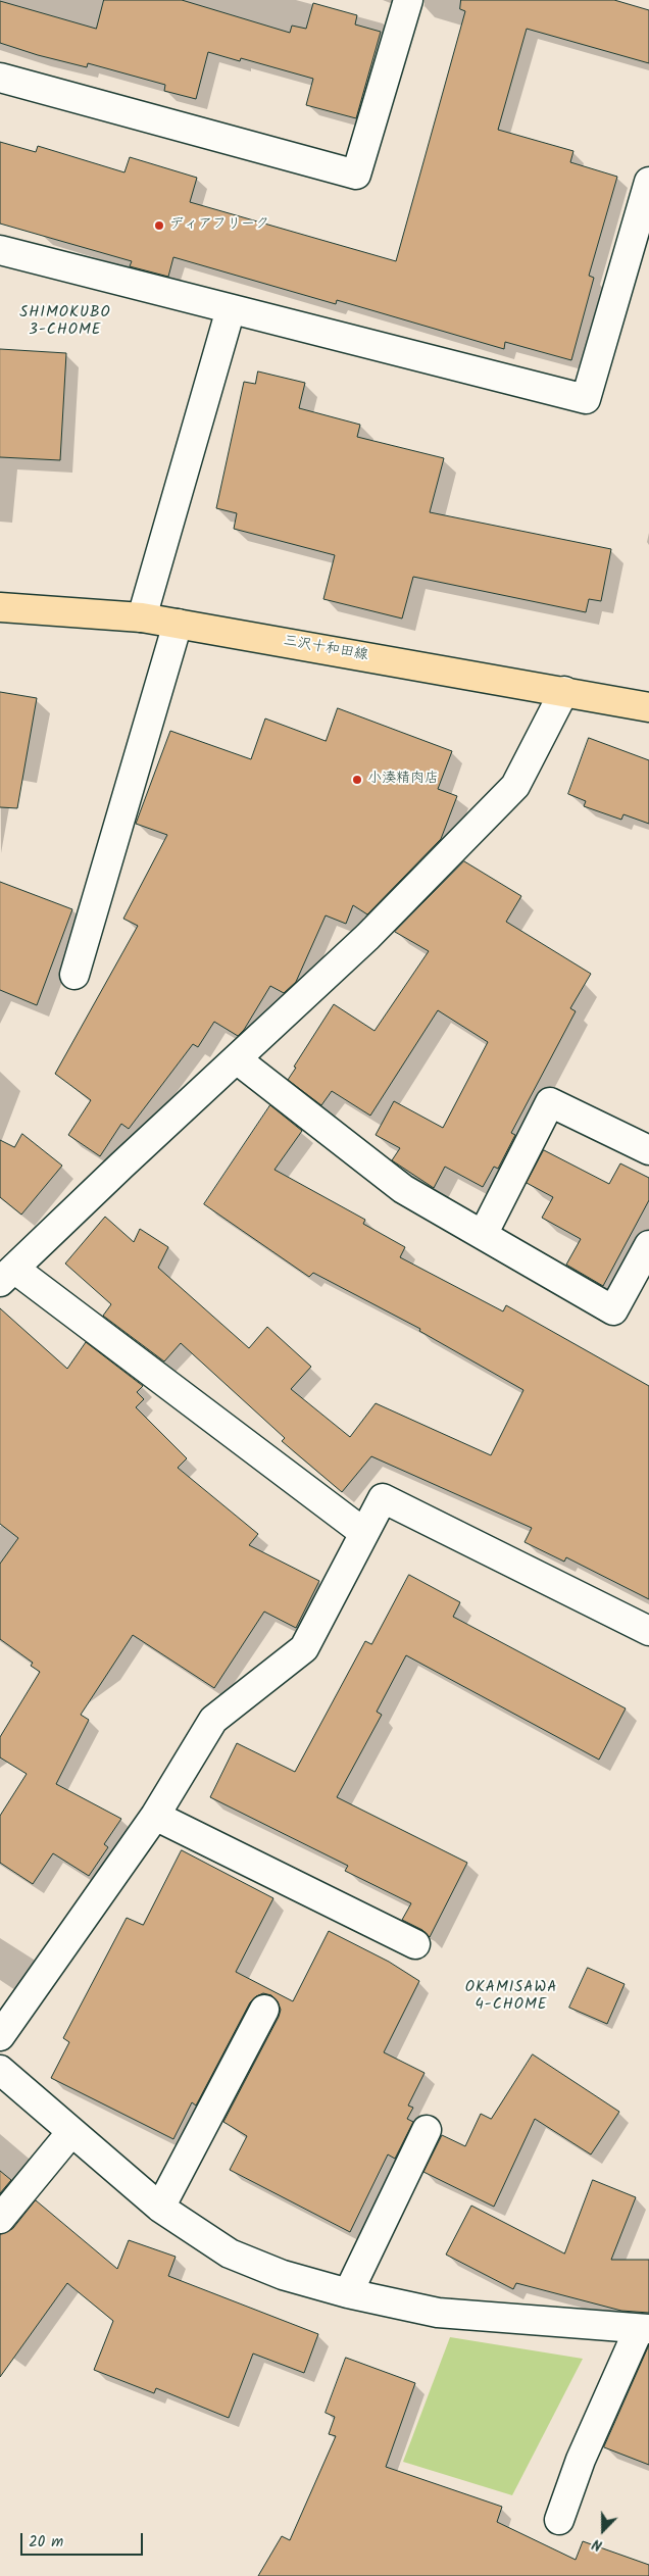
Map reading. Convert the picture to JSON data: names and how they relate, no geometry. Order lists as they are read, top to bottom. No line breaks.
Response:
{"streets":{"main road":["三沢十和田線"]},"districts":["SHIMOKUBO 3-CHOME","OKAMISAWA 4-CHOME"],"places":["ディアフリーク","小湊精肉店"],"scale_bar":"20 m","north":"bottom"}
